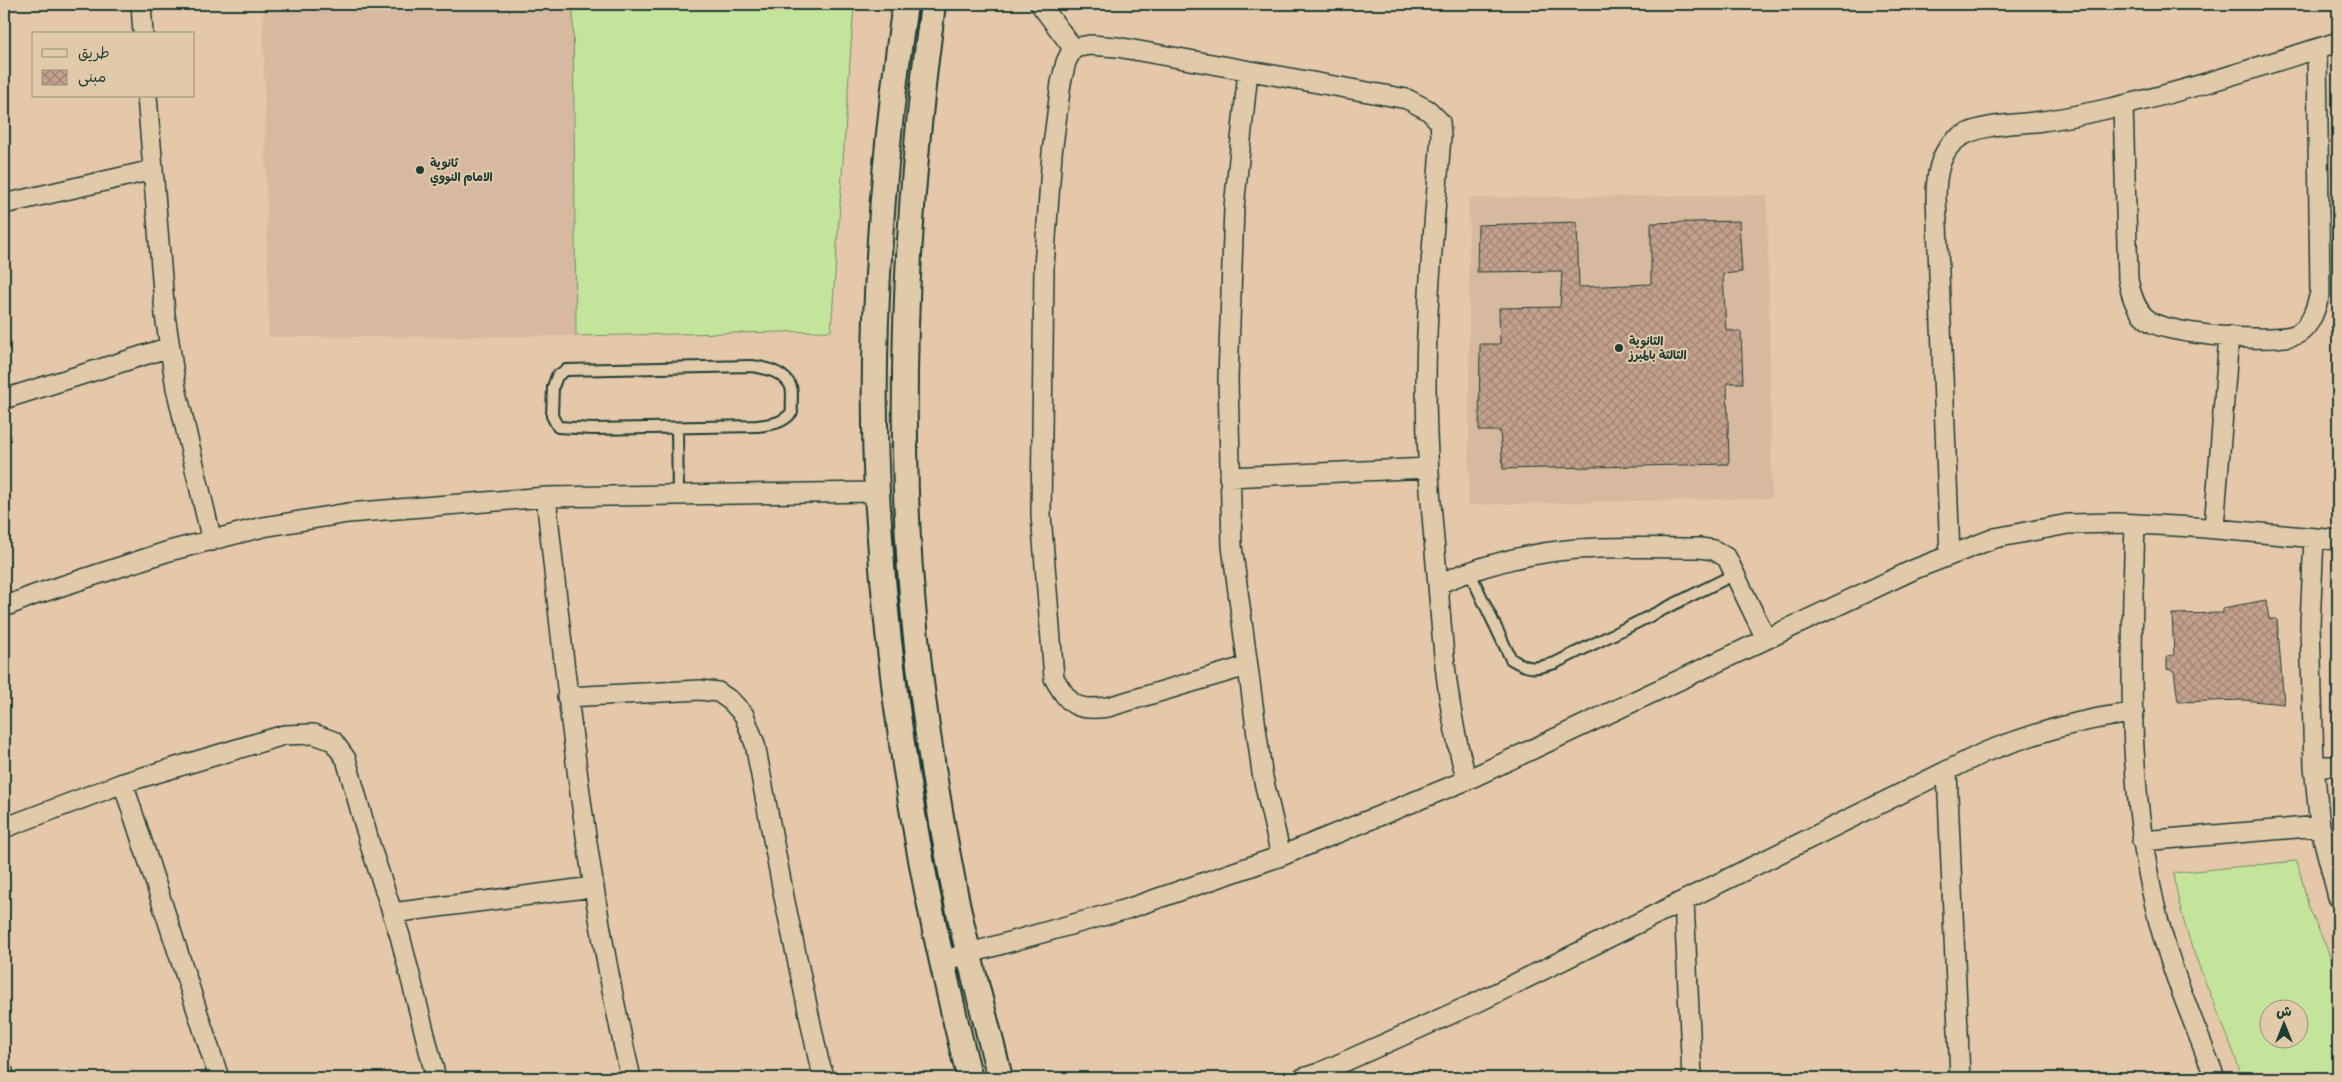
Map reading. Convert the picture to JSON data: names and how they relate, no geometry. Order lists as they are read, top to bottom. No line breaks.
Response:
{"places":["ثانوية الامام النووي","الثانوية الثالثة بالمبرز"],"legend":["طريق","مبنى"],"north":"top"}
